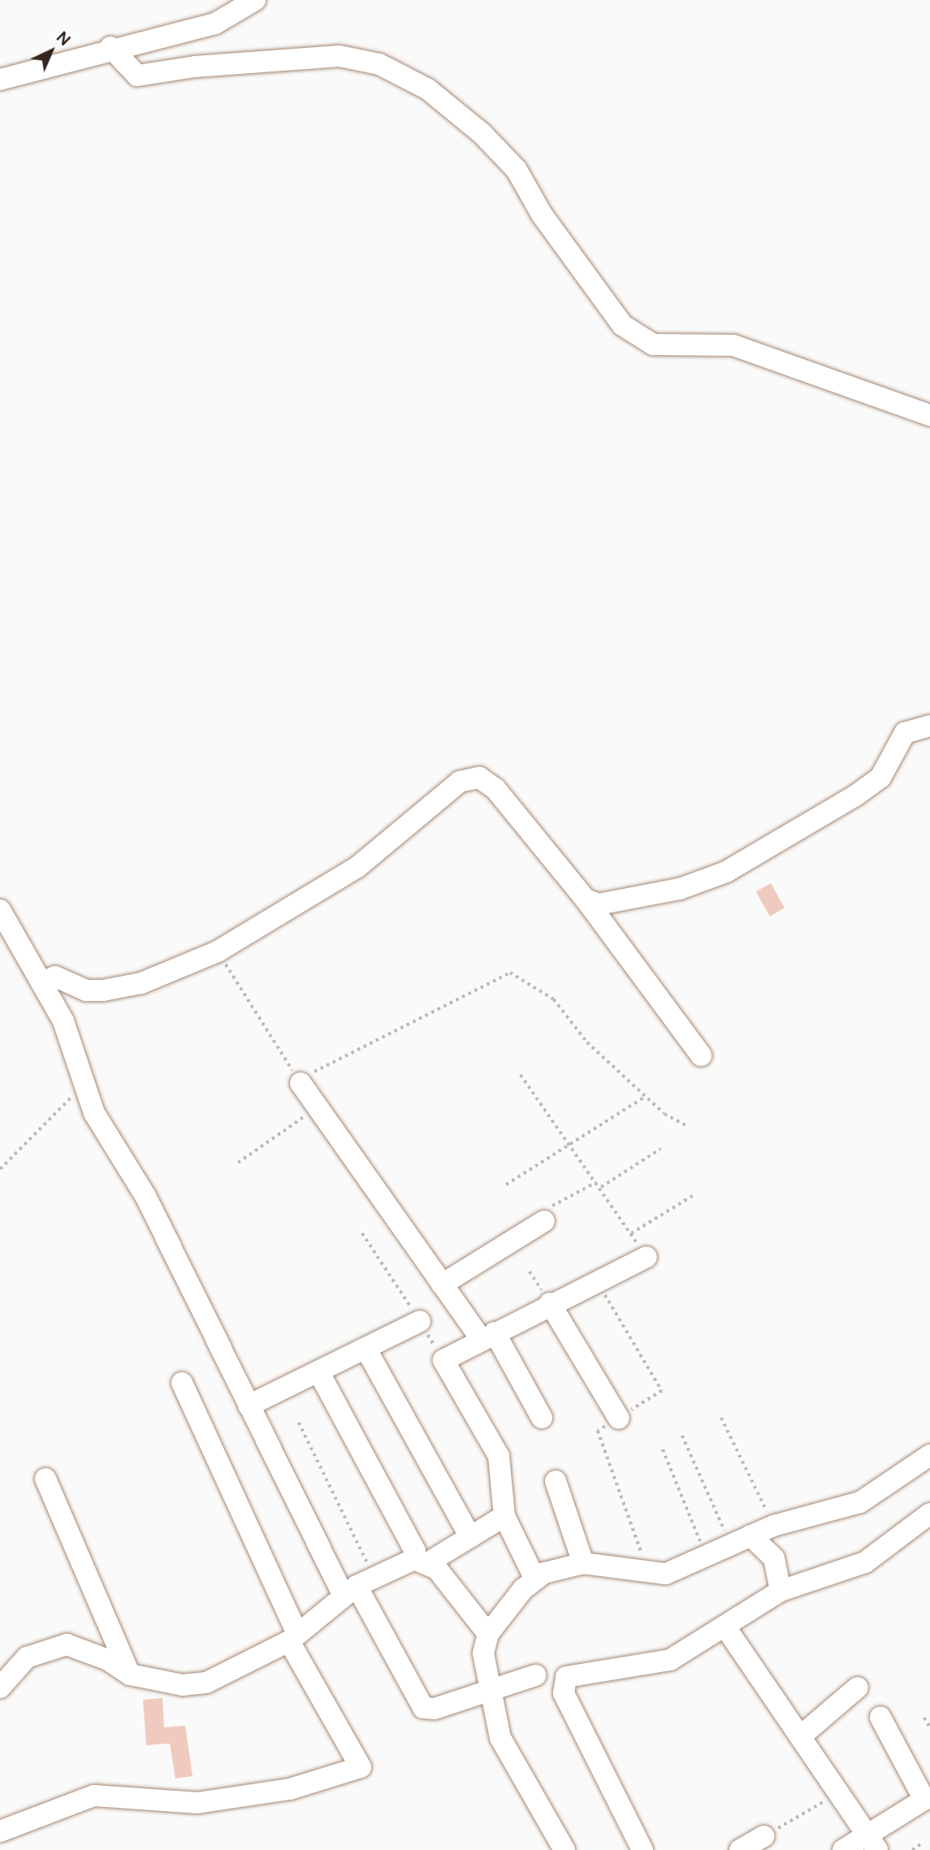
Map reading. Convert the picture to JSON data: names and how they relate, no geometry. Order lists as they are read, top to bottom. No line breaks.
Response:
{"north":"top right"}
